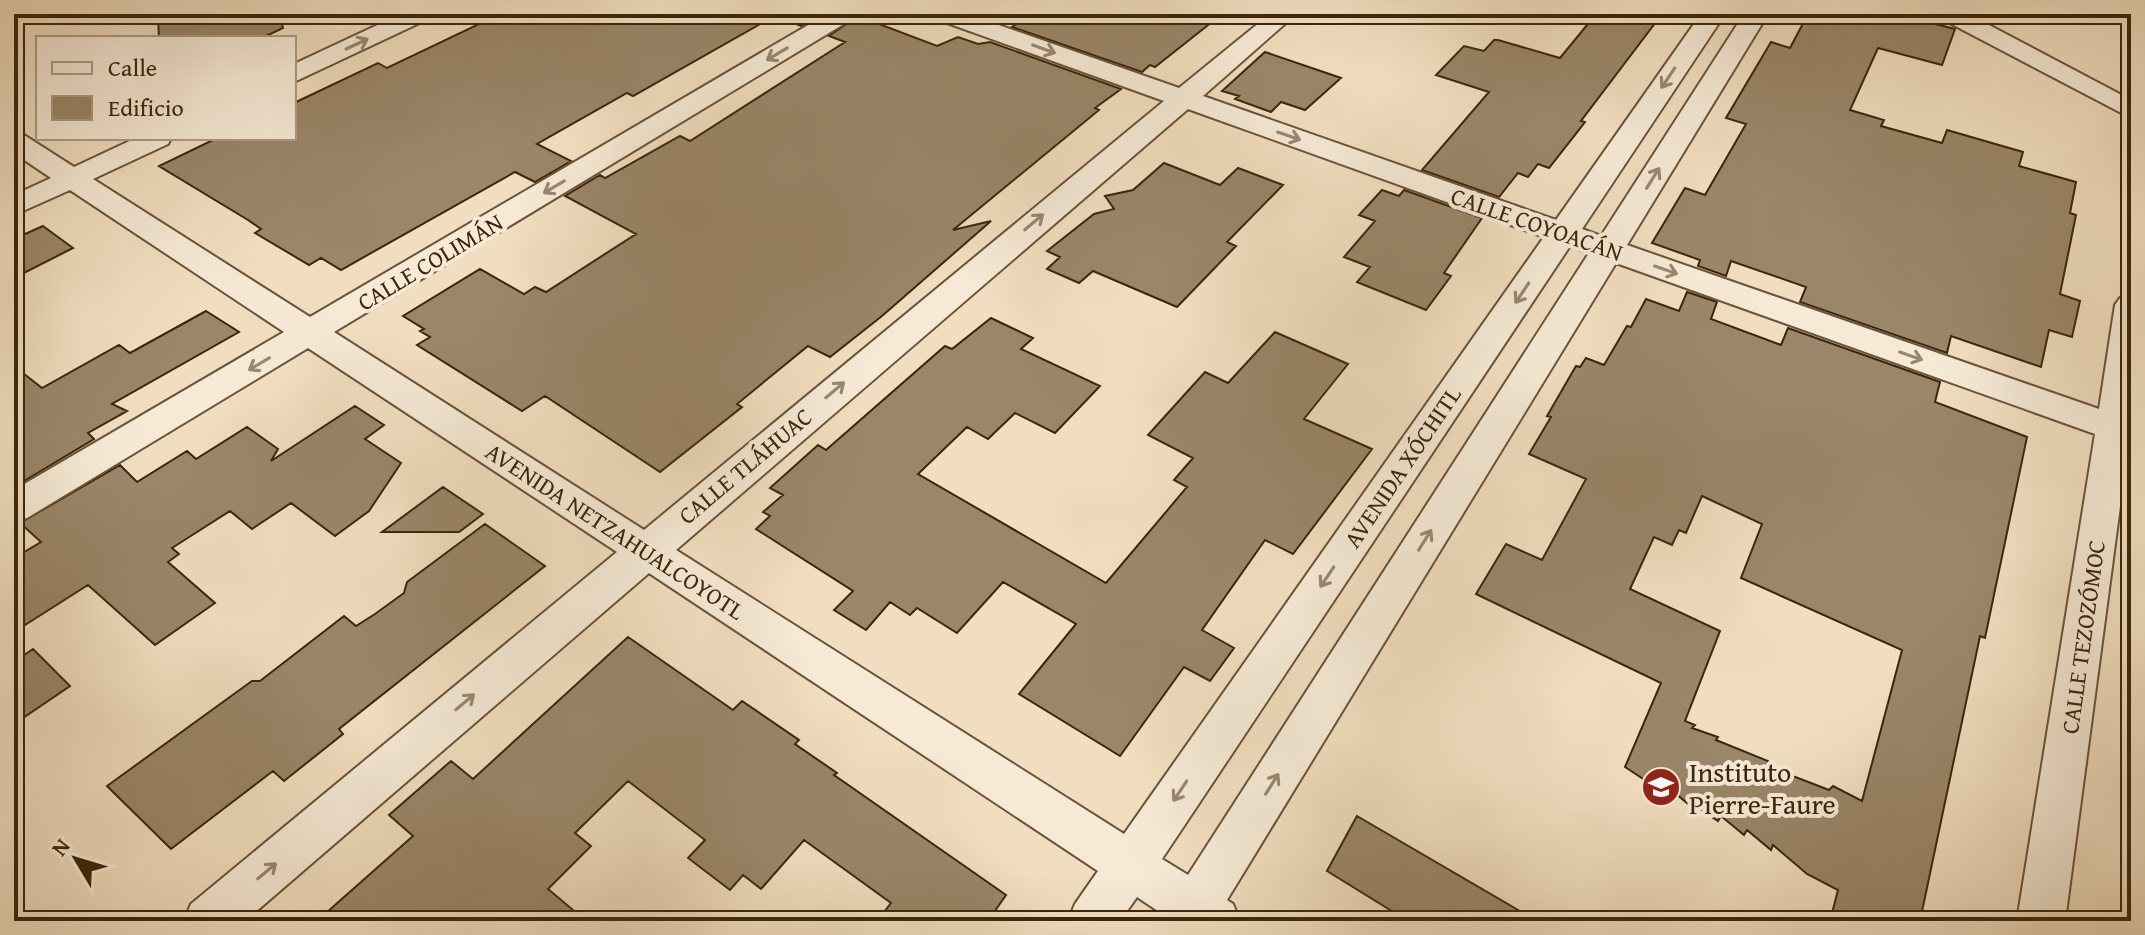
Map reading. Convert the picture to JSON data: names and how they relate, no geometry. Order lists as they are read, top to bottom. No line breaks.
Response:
{"streets":{"street":["CALLE COYOACÁN","CALLE COLIMÁN","CALLE TLÁHUAC","AVENIDA XÓCHITL","AVENIDA NETZAHUALCOYOTL","CALLE TEZOZÓMOC"]},"crossings":[["CALLE COYOACÁN","CALLE TLÁHUAC"],["CALLE COYOACÁN","AVENIDA XÓCHITL"],["CALLE COYOACÁN","CALLE TEZOZÓMOC"],["CALLE COLIMÁN","AVENIDA NETZAHUALCOYOTL"],["CALLE TLÁHUAC","AVENIDA NETZAHUALCOYOTL"],["AVENIDA XÓCHITL","AVENIDA NETZAHUALCOYOTL"]],"one_way":["CALLE COYOACÁN","CALLE TLÁHUAC"],"places":{"school or university":["Instituto Pierre-Faure"]},"legend":["Calle","Edificio"],"north":"top left"}
